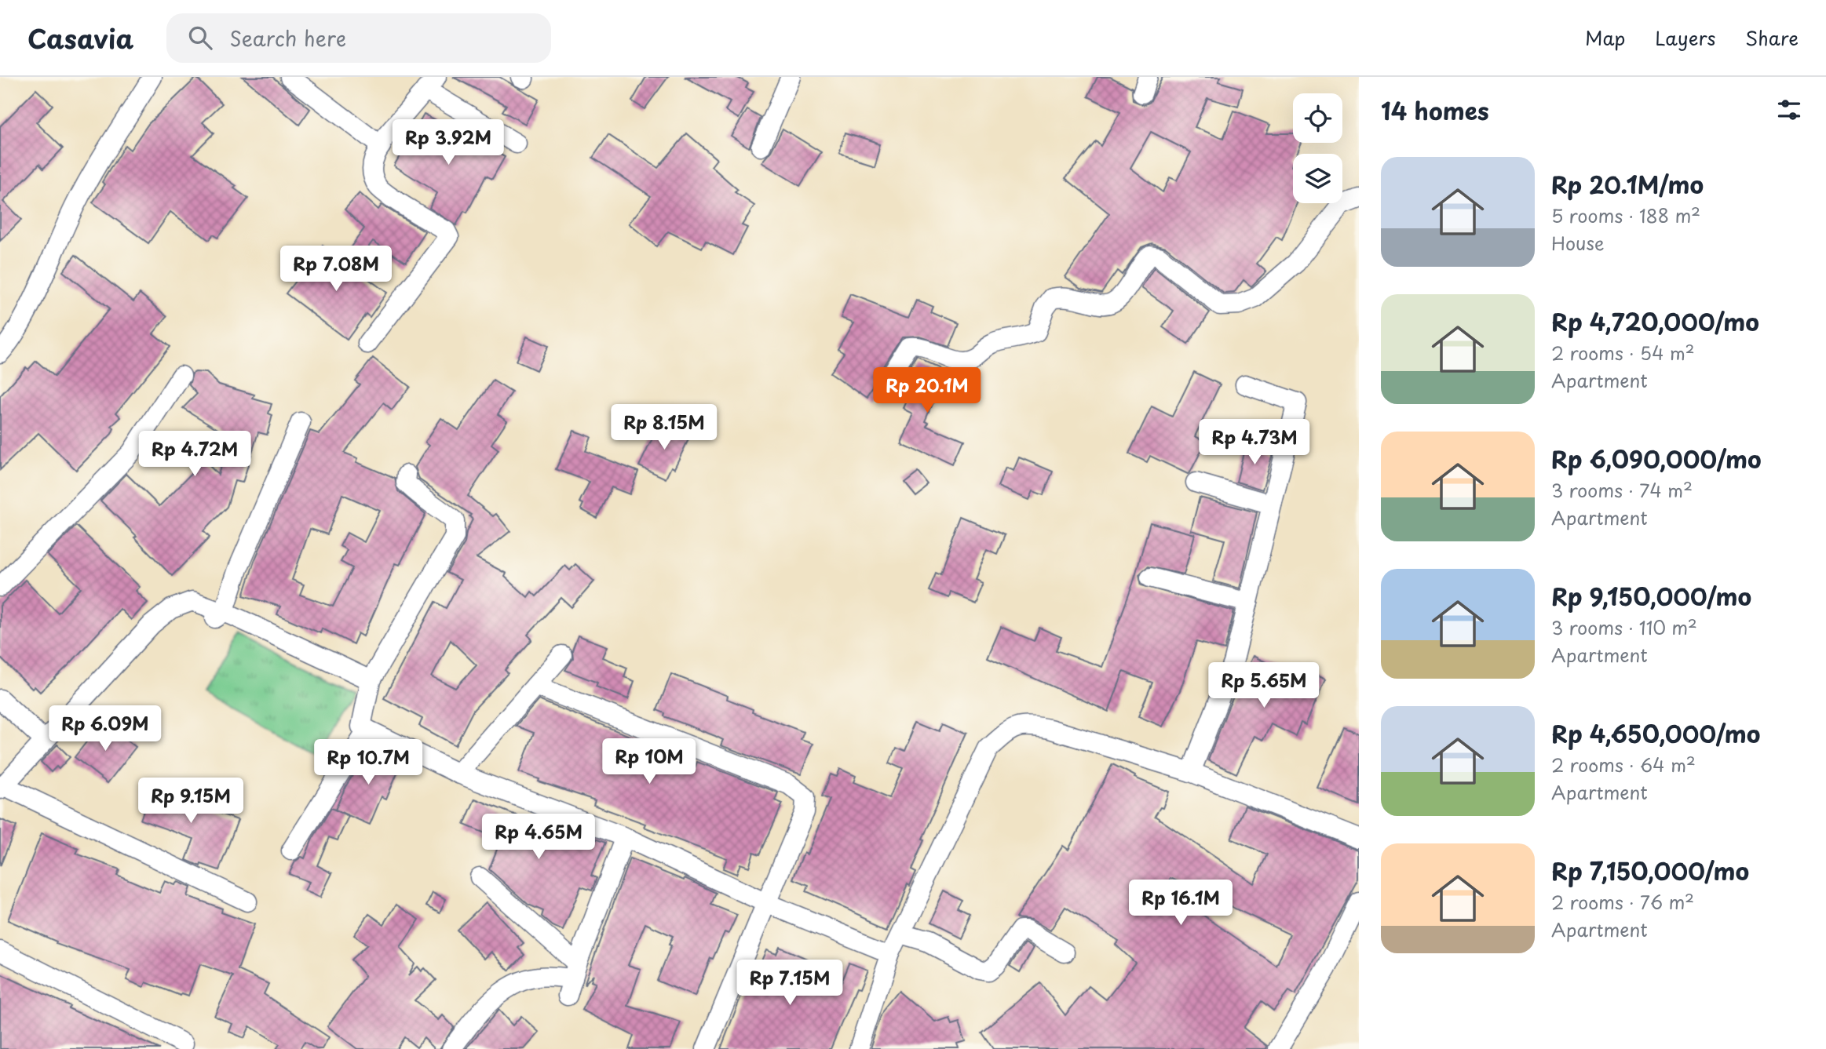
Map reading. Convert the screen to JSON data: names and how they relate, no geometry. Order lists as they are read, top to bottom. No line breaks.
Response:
{"page":{"header":"Casavia","search":"Search here","nav":["Map","Layers","Share"],"heading":"14 homes","price":["Rp 3.92M","Rp 7.08M","Rp 20.1M","Rp 8.15M","Rp 4.73M","Rp 4.72M","Rp 5.65M","Rp 6.09M","Rp 10M","Rp 10.7M","Rp 9.15M","Rp 4.65M","Rp 16.1M","Rp 7.15M"],"list":[{"name":"Rp 20.1M/mo","note":"5 rooms · 188 m² · House"},{"name":"Rp 4,720,000/mo","note":"2 rooms · 54 m² · Apartment"},{"name":"Rp 6,090,000/mo","note":"3 rooms · 74 m² · Apartment"},{"name":"Rp 9,150,000/mo","note":"3 rooms · 110 m² · Apartment"},{"name":"Rp 4,650,000/mo","note":"2 rooms · 64 m² · Apartment"},{"name":"Rp 7,150,000/mo","note":"2 rooms · 76 m² · Apartment"}]}}
